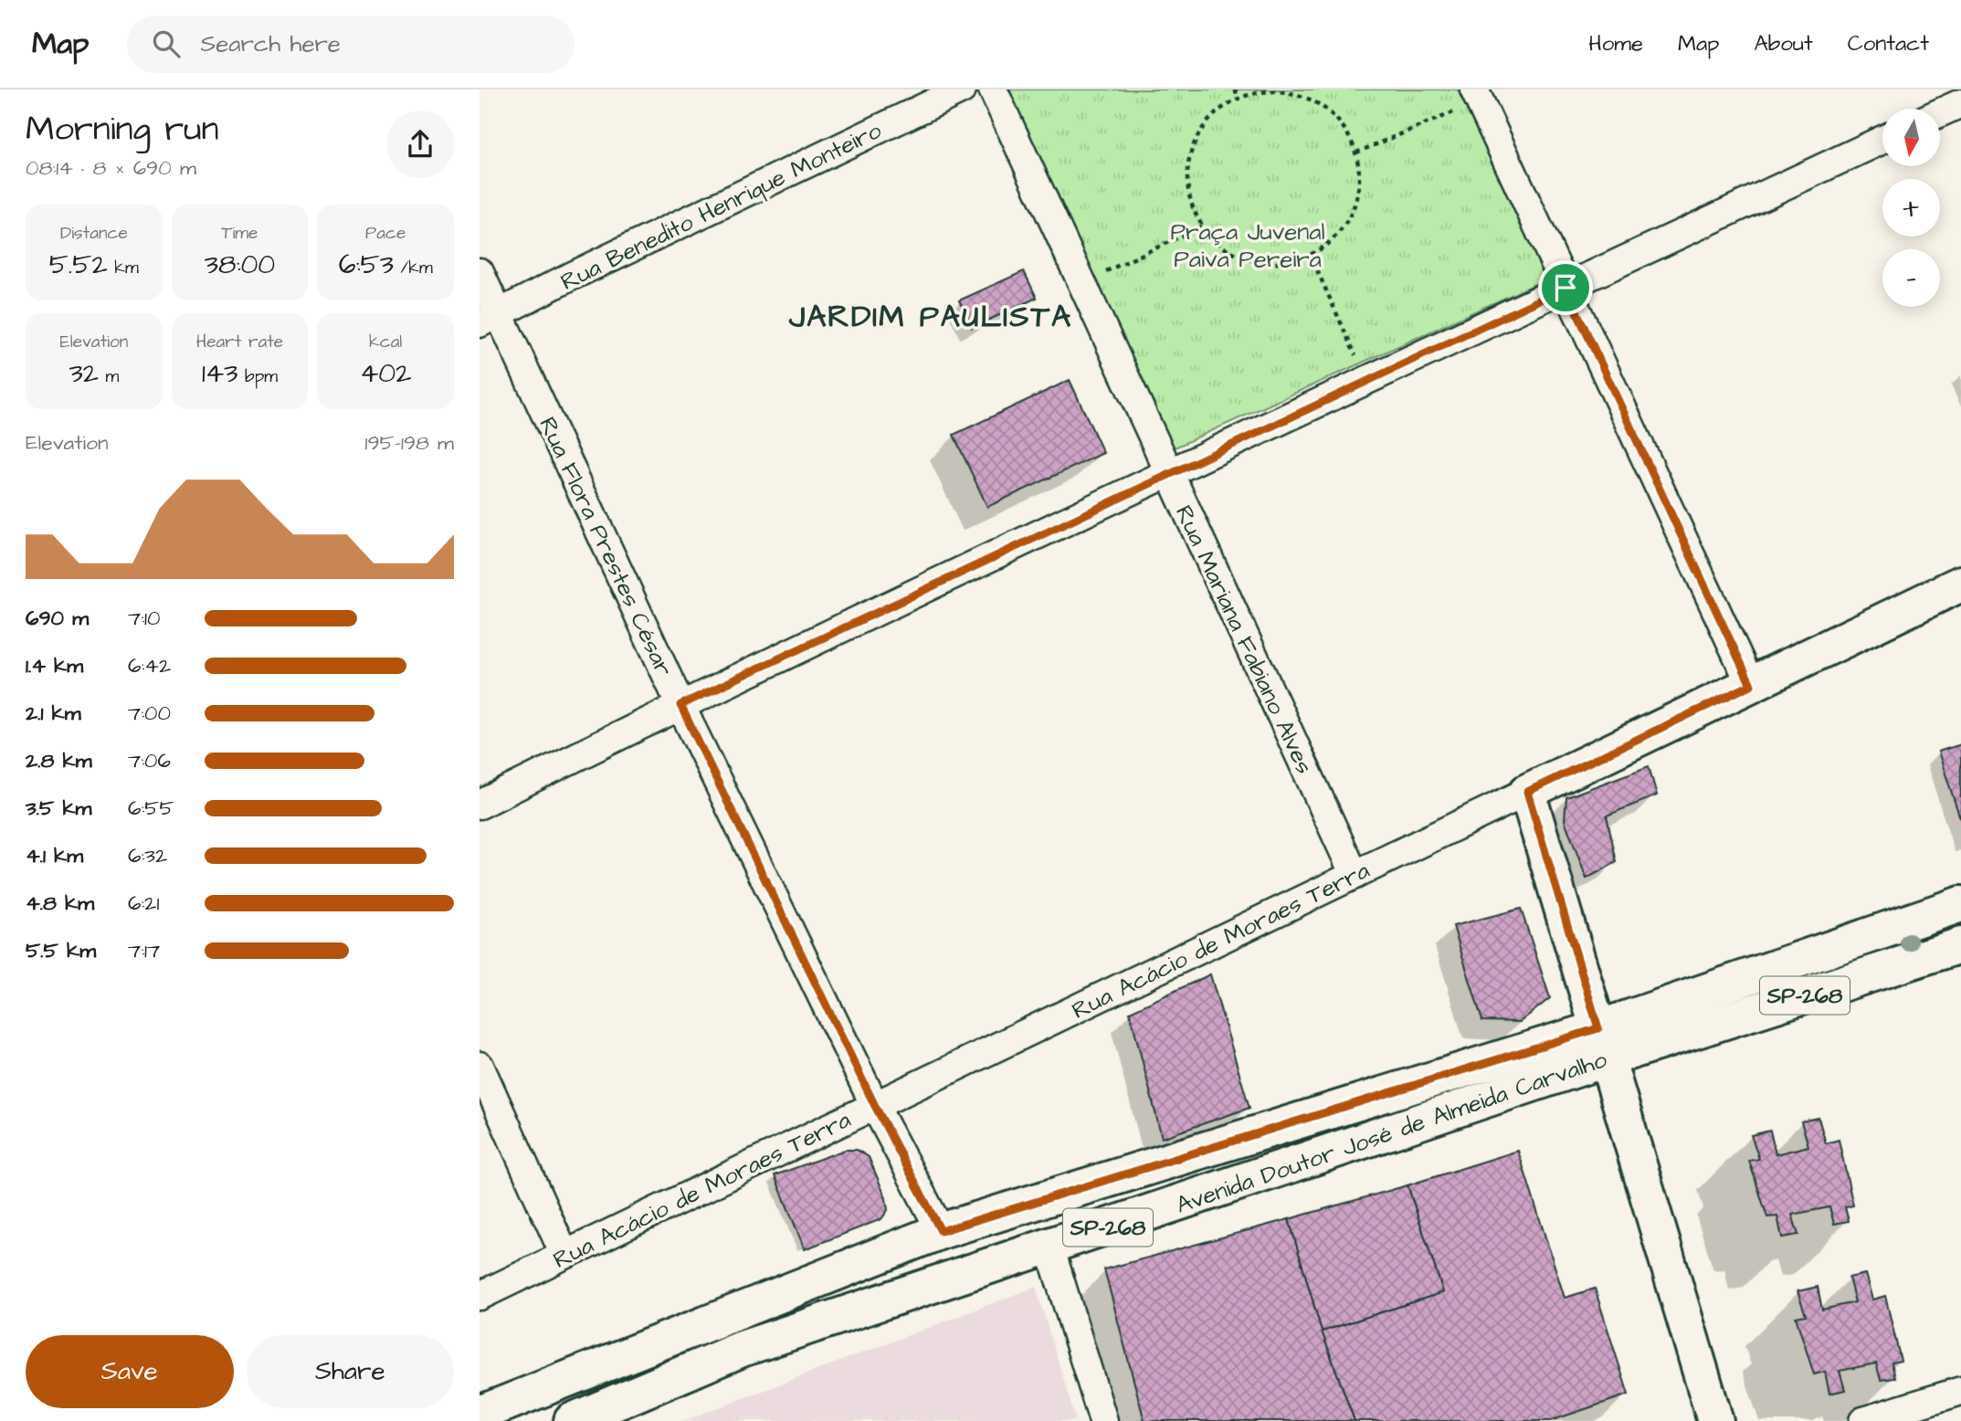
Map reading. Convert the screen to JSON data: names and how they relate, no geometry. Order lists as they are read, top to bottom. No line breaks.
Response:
{"streets":{"main road":["Rua Acácio de Moraes Terra","SP-268","Avenida Doutor José de Almeida Carvalho"],"street":["Rua Benedito Henrique Monteiro","Rua Flora Prestes César","Rua Mariana Fabiano Alves"]},"crossings":[["Rua Benedito Henrique Monteiro","Rua Flora Prestes César"],["Rua Flora Prestes César","Rua Acácio de Moraes Terra"],["Rua Flora Prestes César","Avenida Doutor José de Almeida Carvalho"],["Rua Mariana Fabiano Alves","Rua Acácio de Moraes Terra"]],"districts":["JARDIM PAULISTA"],"parks":["Praça Juvenal Paiva Pereira"],"north":"bottom","page":{"header":"Map","search":"Search here","nav":["Home","Map","About","Contact"],"heading":["Morning run","08:14 · 8 × 690 m"],"map_buttons":["+","−"],"stats":[["Distance","5.52 km"],["Time","38:00"],["Pace","6:53 /km"],["Elevation","32 m"],["Heart rate","143 bpm"],["kcal","402"]],"chart":["Elevation","195–198 m"],"list":[{"name":"690 m","note":"7:10"},{"name":"1.4 km","note":"6:42"},{"name":"2.1 km","note":"7:00"},{"name":"2.8 km","note":"7:06"},{"name":"3.5 km","note":"6:55"},{"name":"4.1 km","note":"6:32"},{"name":"4.8 km","note":"6:21"},{"name":"5.5 km","note":"7:17"}],"buttons":["Save","Share"]}}
